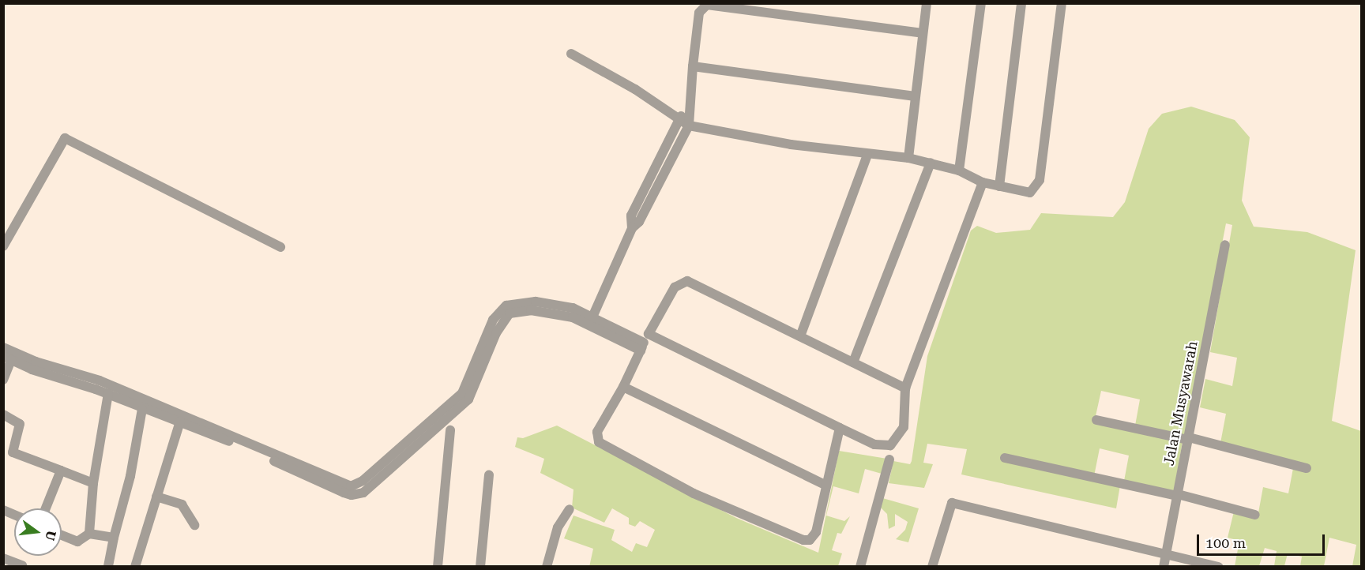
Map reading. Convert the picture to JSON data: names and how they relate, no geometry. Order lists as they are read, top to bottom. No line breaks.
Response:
{"streets":{"street":["Jalan Musyawarah"]},"scale_bar":"100 m","north":"right"}
